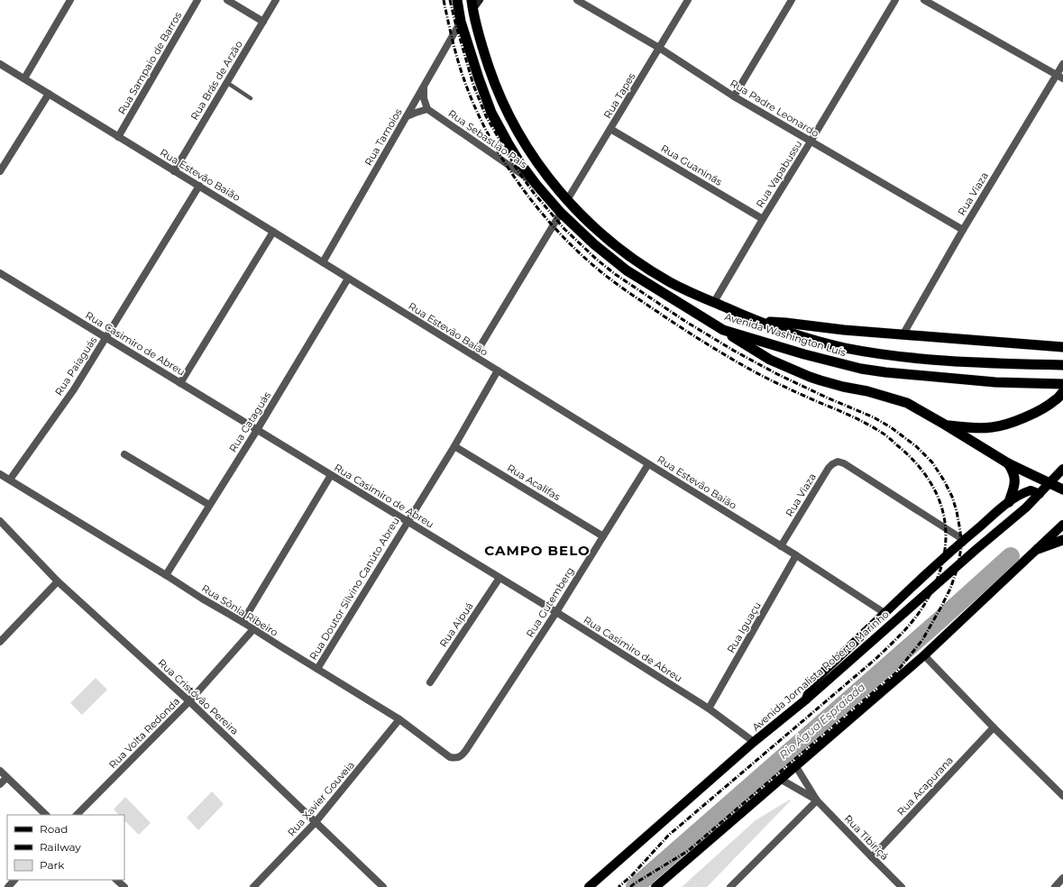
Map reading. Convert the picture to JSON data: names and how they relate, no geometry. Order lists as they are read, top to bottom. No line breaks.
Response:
{"streets":{"highway":["Avenida Washington Luís"],"main road":["Avenida Jornalista Roberto Marinho"],"street":["Rua Sampaio de Barros","Rua Brás de Arzão","Rua Tapes","Rua Padre Leonardo","Rua Tamoios","Rua Sebastião Pais","Rua Guaninás","Rua Vapabussu","Rua Estevão Baião","Rua Viaza","Rua Casimiro de Abreu","Rua Paiaguás","Rua Cataguás","Rua Acalifas","Rua Doutor Silvino Canúto Abreu","Rua Gutemberg","Rua Sônia Ribeiro","Rua Aipuá","Rua Iguaçu","Rua Cristóvão Pereira","Rua Volta Redonda","Rua Acapurana","Rua Xavier Gouveia","Rua Tibiriçá"]},"crossings":[["Rua Sampaio de Barros","Rua Estevão Baião"],["Rua Brás de Arzão","Rua Estevão Baião"],["Rua Tapes","Rua Padre Leonardo"],["Rua Tapes","Rua Guaninás"],["Rua Tapes","Avenida Washington Luís"],["Rua Padre Leonardo","Rua Vapabussu"],["Rua Padre Leonardo","Rua Viaza"],["Rua Tamoios","Rua Estevão Baião"],["Rua Tamoios","Avenida Washington Luís"],["Rua Sebastião Pais","Avenida Washington Luís"],["Rua Guaninás","Rua Vapabussu"],["Rua Vapabussu","Avenida Washington Luís"],["Rua Estevão Baião","Rua Viaza"],["Rua Estevão Baião","Rua Paiaguás"],["Rua Estevão Baião","Rua Cataguás"],["Rua Estevão Baião","Rua Doutor Silvino Canúto Abreu"],["Rua Estevão Baião","Rua Gutemberg"],["Rua Estevão Baião","Rua Iguaçu"],["Rua Casimiro de Abreu","Rua Paiaguás"],["Rua Casimiro de Abreu","Rua Cataguás"],["Rua Casimiro de Abreu","Rua Doutor Silvino Canúto Abreu"],["Rua Casimiro de Abreu","Rua Gutemberg"],["Rua Casimiro de Abreu","Rua Aipuá"],["Rua Casimiro de Abreu","Rua Iguaçu"],["Rua Casimiro de Abreu","Avenida Jornalista Roberto Marinho"],["Rua Paiaguás","Rua Sônia Ribeiro"],["Rua Cataguás","Rua Sônia Ribeiro"],["Rua Acalifas","Rua Doutor Silvino Canúto Abreu"],["Rua Acalifas","Rua Gutemberg"],["Rua Doutor Silvino Canúto Abreu","Rua Sônia Ribeiro"],["Rua Gutemberg","Rua Sônia Ribeiro"],["Rua Sônia Ribeiro","Rua Volta Redonda"],["Rua Sônia Ribeiro","Rua Xavier Gouveia"],["Rua Cristóvão Pereira","Rua Volta Redonda"],["Rua Cristóvão Pereira","Rua Xavier Gouveia"],["Rua Acapurana","Rua Tibiriçá"]],"districts":["CAMPO BELO"],"water":["Rio Água Espraiada"],"legend":["Road","Railway","Park"]}
